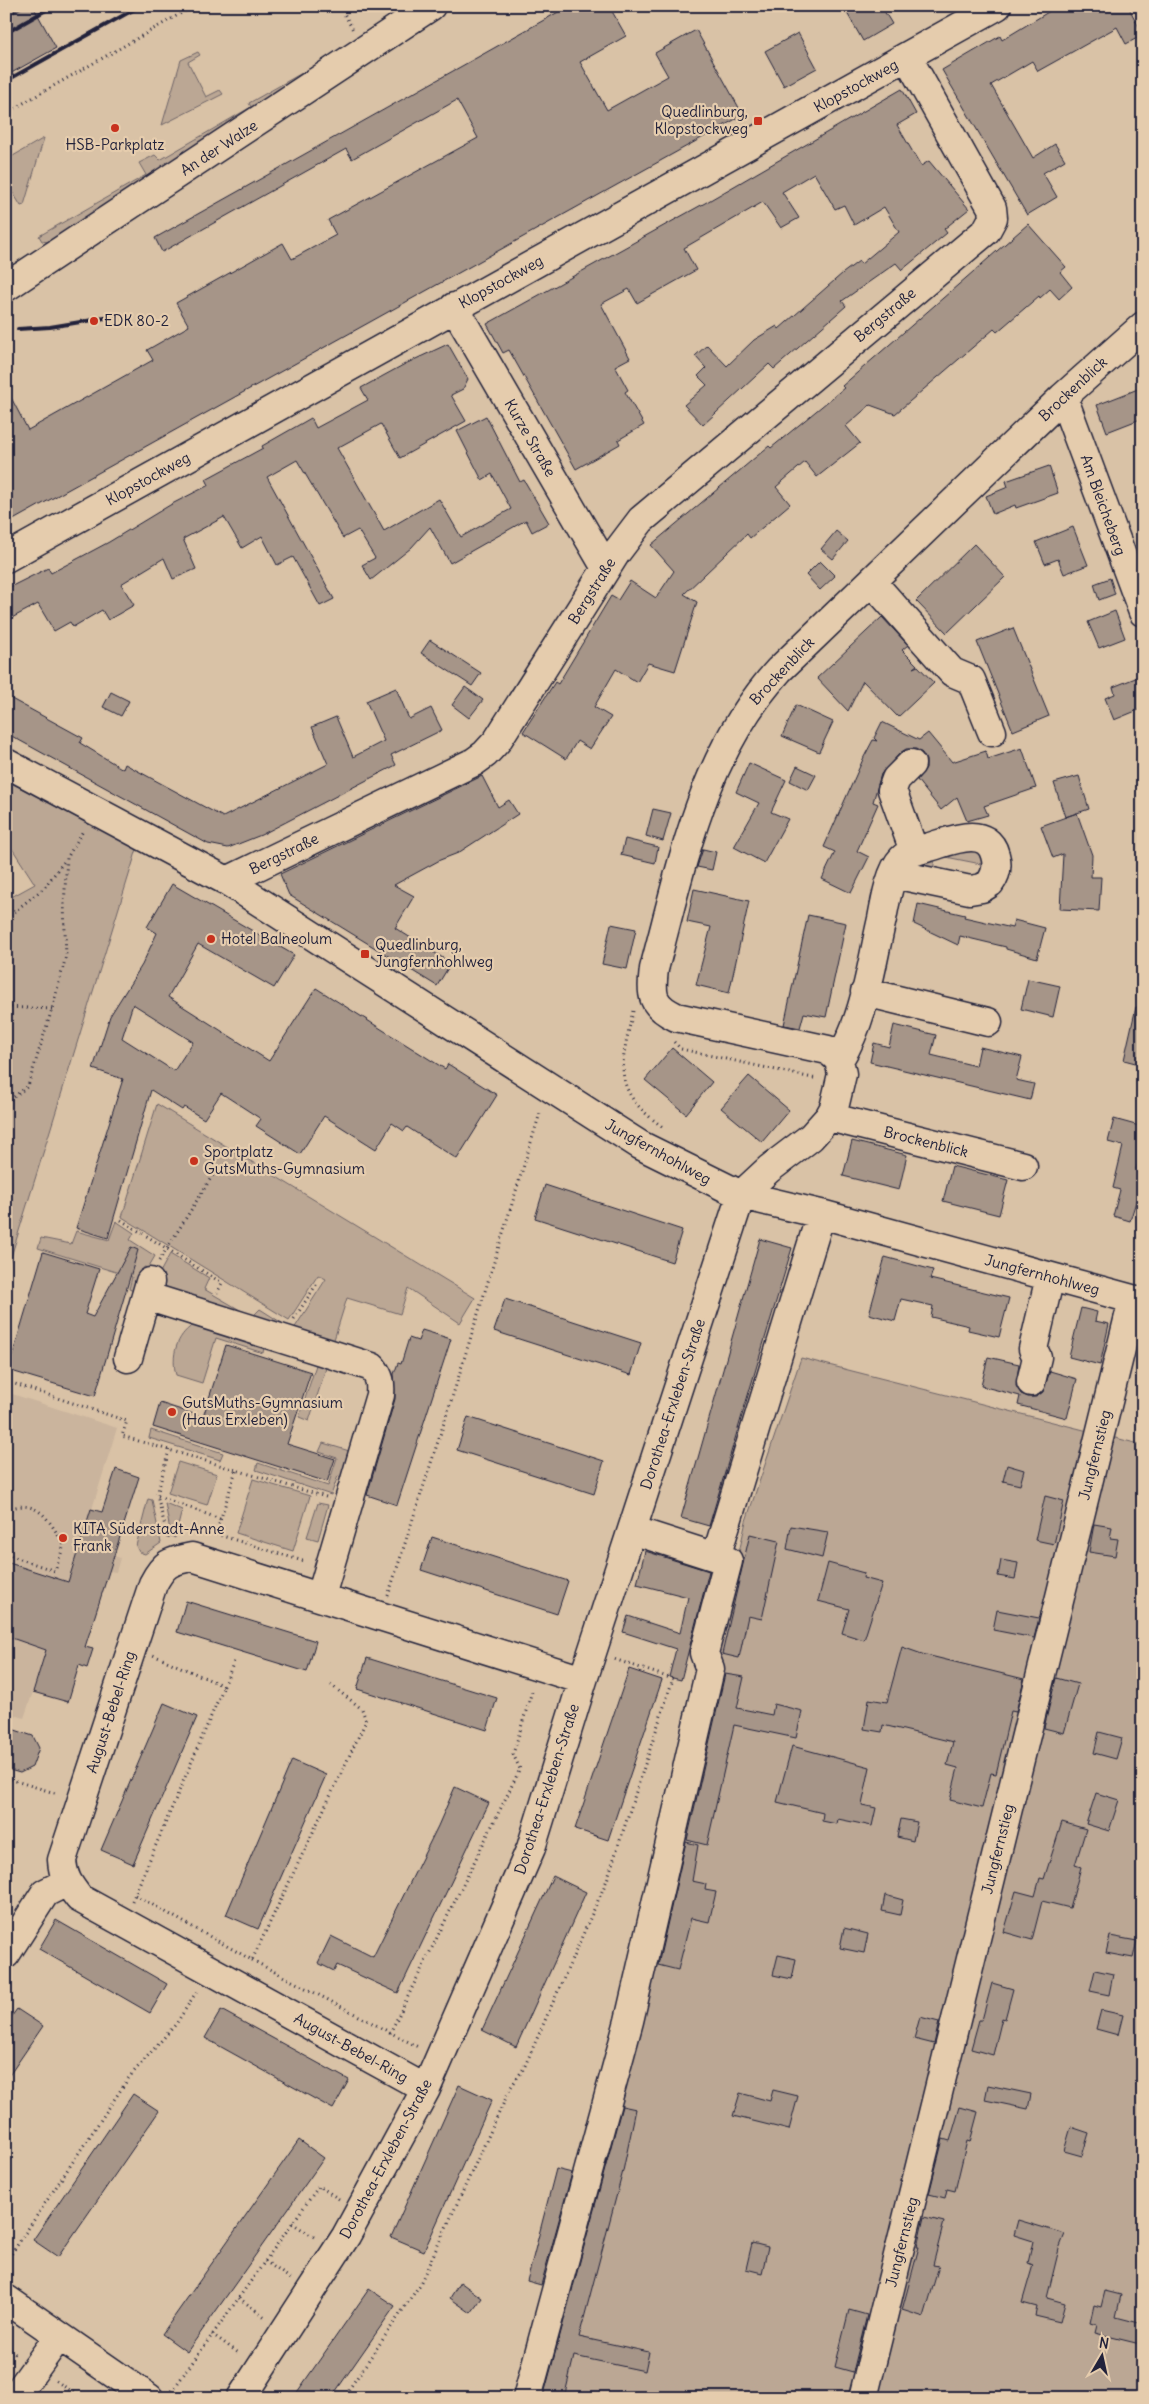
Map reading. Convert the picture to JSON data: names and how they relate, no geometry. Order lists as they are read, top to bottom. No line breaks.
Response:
{"streets":{"street":["Klopstockweg","An der Walze","Bergstraße","Brockenblick","Kurze Straße","Am Bleicheberg","Jungfernhohlweg","Dorothea-Erxleben-Straße","Jungfernstieg","August-Bebel-Ring"]},"crossings":[["Klopstockweg","Bergstraße"],["Klopstockweg","Kurze Straße"],["Bergstraße","Kurze Straße"],["Bergstraße","Jungfernhohlweg"],["Brockenblick","Am Bleicheberg"],["Jungfernhohlweg","Dorothea-Erxleben-Straße"],["Jungfernhohlweg","Jungfernstieg"],["Dorothea-Erxleben-Straße","August-Bebel-Ring"]],"places":{"transit":["Quedlinburg, Klopstockweg","Quedlinburg, Jungfernhohlweg"],"other":["HSB-Parkplatz","EDK 80-2","Hotel Balneolum","Sportplatz GutsMuths-Gymnasium","GutsMuths-Gymnasium (Haus Erxleben)","KITA Süderstadt-Anne Frank"]},"north":"top"}
